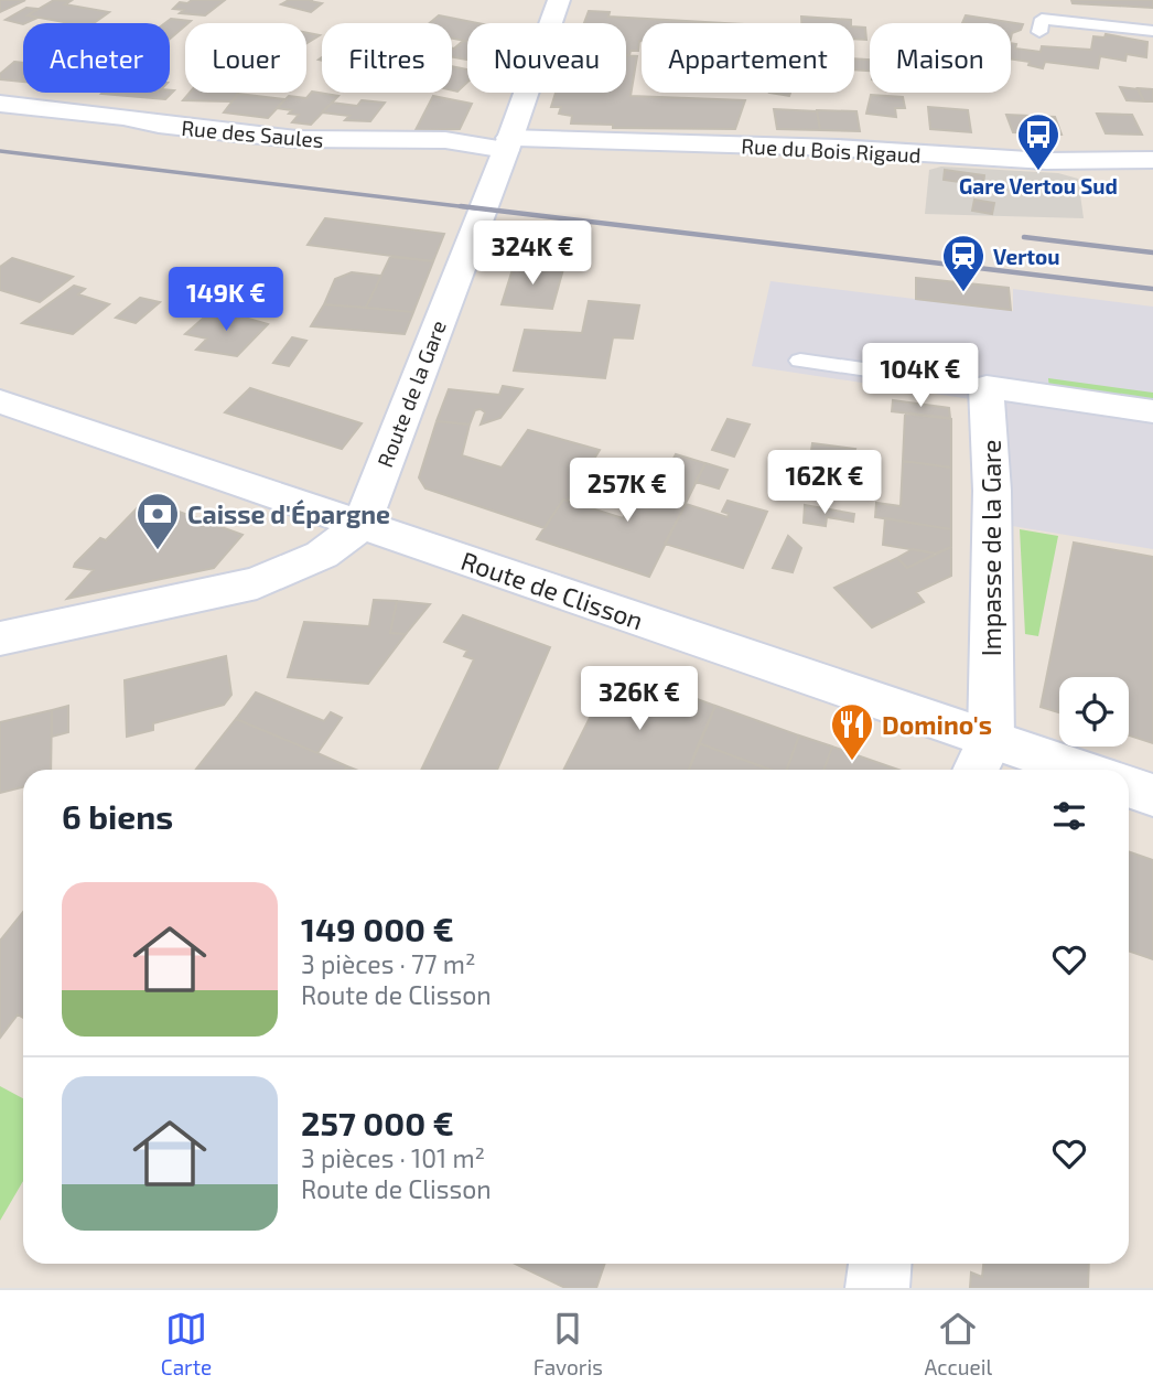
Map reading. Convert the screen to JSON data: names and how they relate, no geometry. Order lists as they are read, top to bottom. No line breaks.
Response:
{"streets":{"main road":["Rue des Saules","Rue du Bois Rigaud","Route de la Gare","Impasse de la Gare","Route de Clisson"]},"crossings":[["Rue des Saules","Rue du Bois Rigaud"],["Rue des Saules","Route de la Gare"],["Rue du Bois Rigaud","Route de la Gare"],["Route de la Gare","Route de Clisson"],["Impasse de la Gare","Route de Clisson"]],"places":{"bus stop":["Gare Vertou Sud"],"station":["Vertou"],"bank":["Caisse d'Épargne"],"restaurant":["Domino's"]},"page":{"chip":["Acheter","Louer","Filtres","Nouveau","Appartement","Maison"],"price":["324K €","149K €","104K €","162K €","257K €","326K €"],"heading":"6 biens","list":[{"name":"149 000 €","note":"3 pièces · 77 m² · Route de Clisson"},{"name":"257 000 €","note":"3 pièces · 101 m² · Route de Clisson"}],"tabs":["Carte","Favoris","Accueil"]}}
